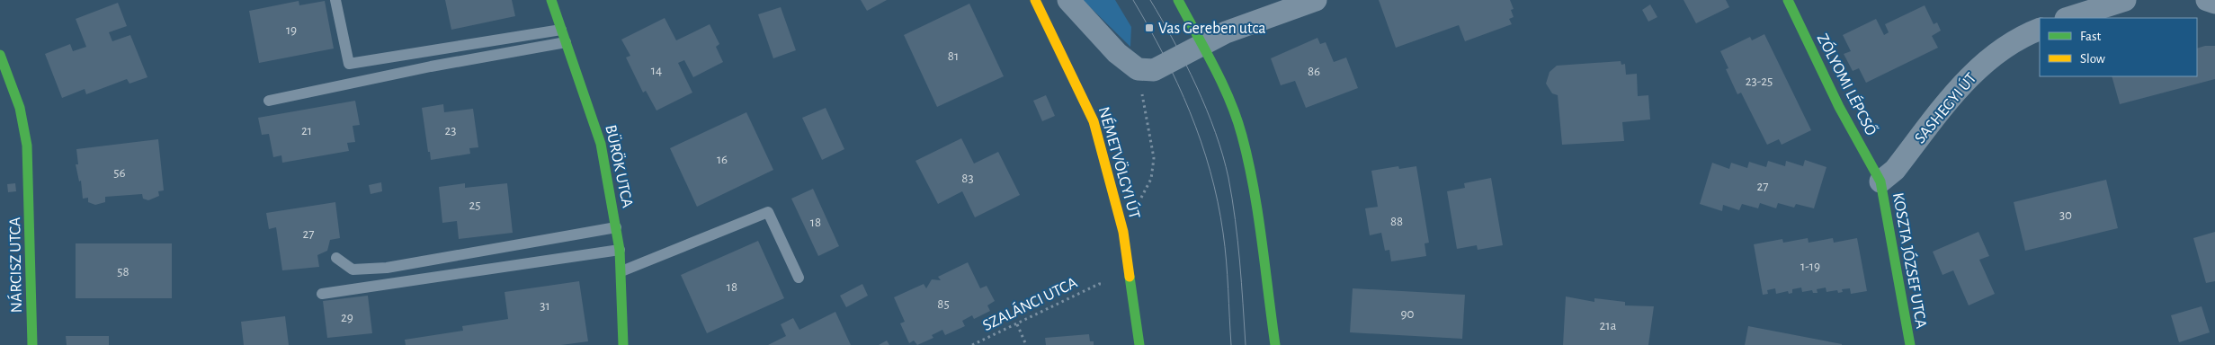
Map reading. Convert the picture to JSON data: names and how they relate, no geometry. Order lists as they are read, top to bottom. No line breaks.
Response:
{"streets":{"street":["ZÓLYOMI LÉPCSŐ","SASHEGYI ÚT","NÉMETVÖLGYI ÚT","BÜRÖK UTCA","KOSZTA JÓZSEF UTCA","NÁRCISZ UTCA"],"path":["SZALÁNCI UTCA"]},"crossings":[["ZÓLYOMI LÉPCSŐ","SASHEGYI ÚT"],["ZÓLYOMI LÉPCSŐ","KOSZTA JÓZSEF UTCA"],["SASHEGYI ÚT","KOSZTA JÓZSEF UTCA"]],"places":{"transit":["Vas Gereben utca"]},"house_numbers":["19","81","14","86","23-25","21","23","16","56","83","27","25","30","88","18","27","1-19","58","18","85","31","90","29","21a"],"legend":["Fast","Slow"]}
